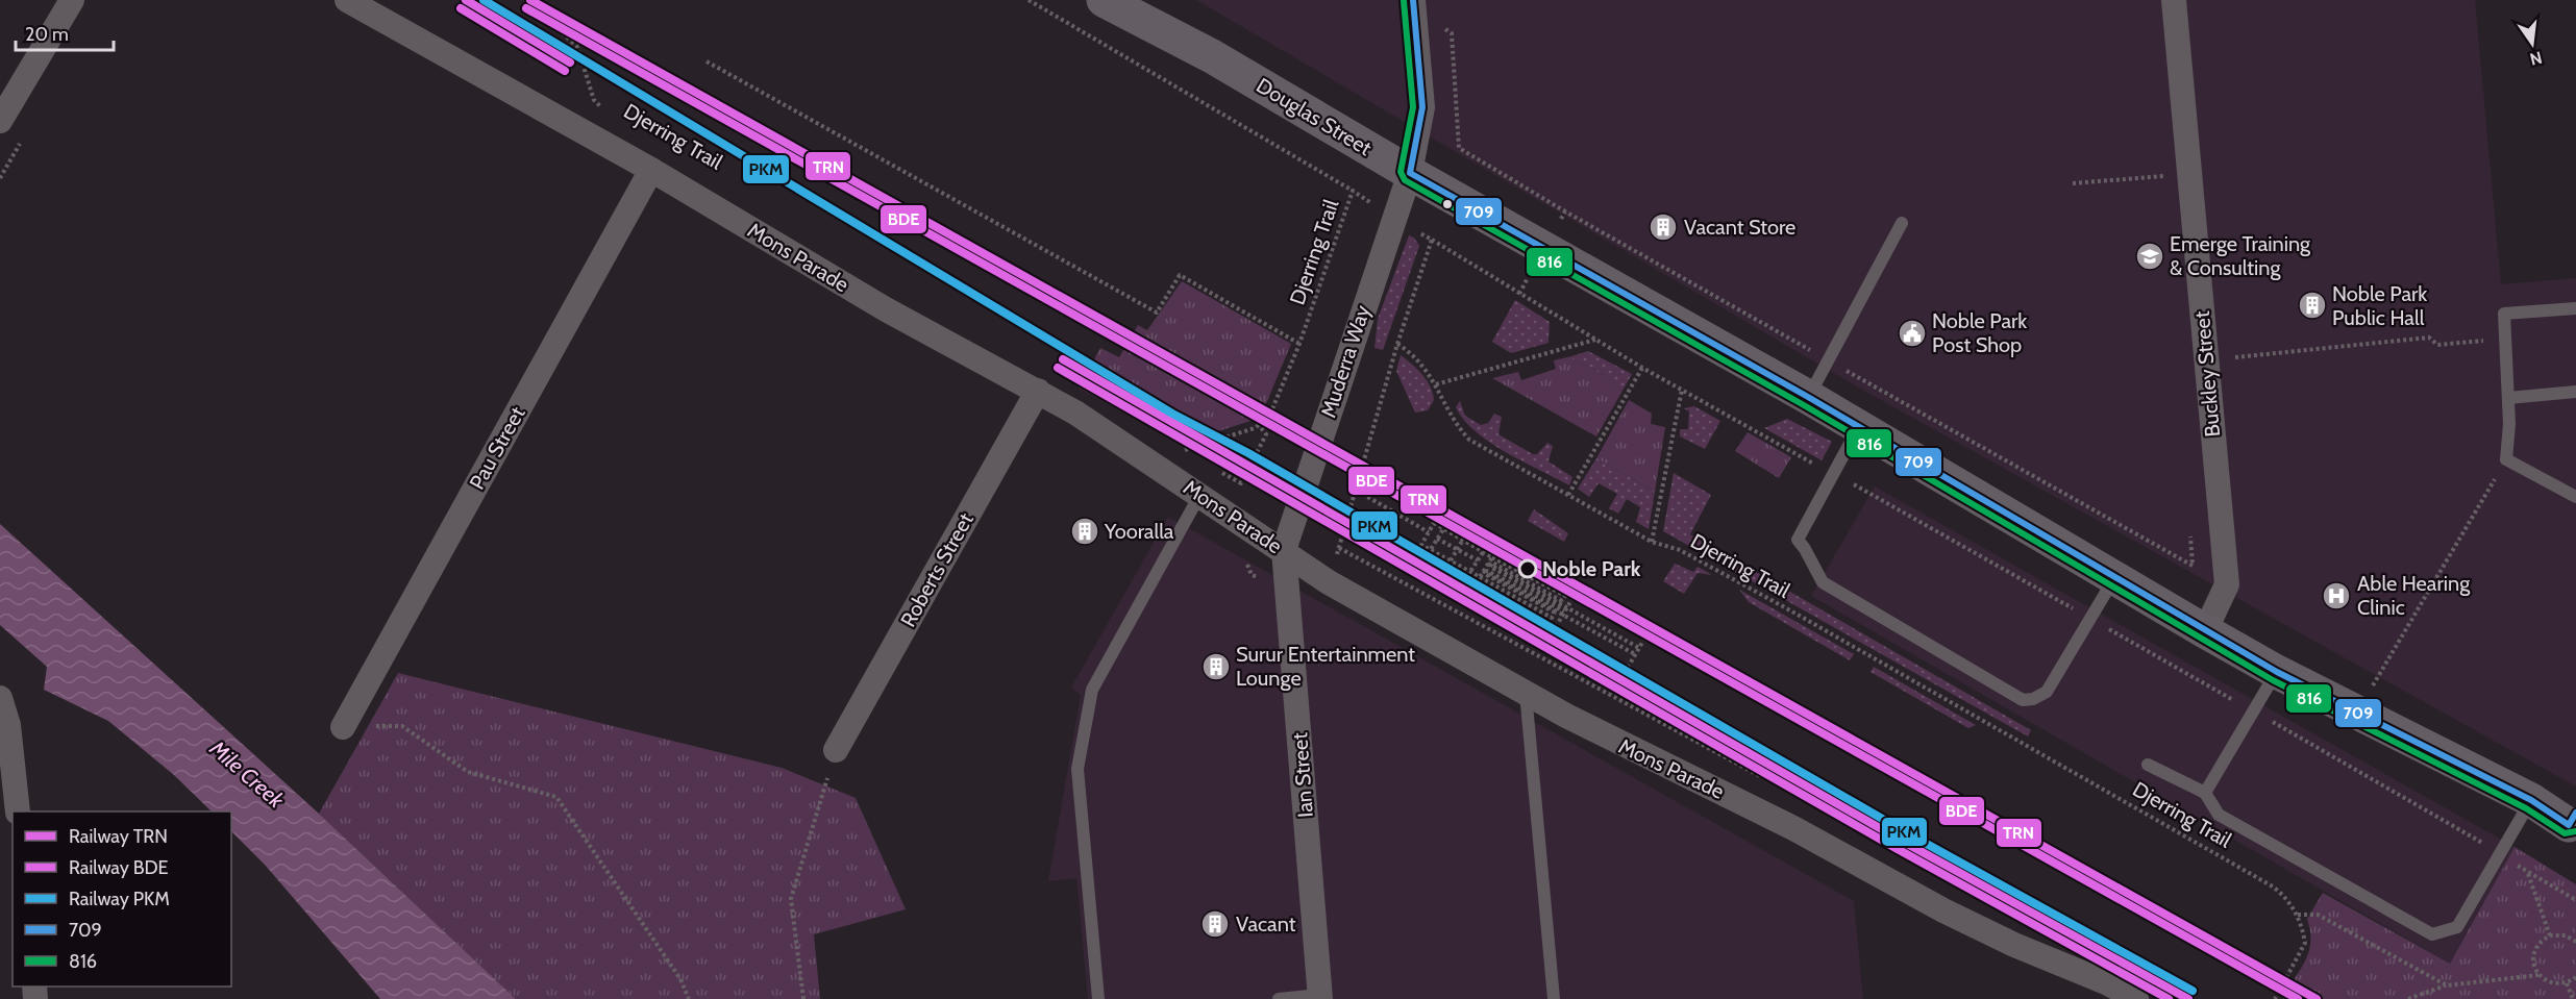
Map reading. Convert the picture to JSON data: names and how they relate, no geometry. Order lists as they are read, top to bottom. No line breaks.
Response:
{"streets":{"main road":["Douglas Street"],"street":["Mons Parade","Muderra Way","Buckley Street","Pau Street","Roberts Street","Ian Street"],"path":["Djerring Trail"]},"crossings":[["Douglas Street","Muderra Way"],["Douglas Street","Buckley Street"],["Djerring Trail","Muderra Way"],["Mons Parade","Muderra Way"],["Mons Parade","Pau Street"],["Mons Parade","Roberts Street"],["Mons Parade","Ian Street"],["Muderra Way","Ian Street"]],"water":["Mile Creek"],"places":{"building":["Vacant Store","Noble Park Public Hall","Yooralla","Surur Entertainment Lounge","Vacant"],"school or university":["Emerge Training & Consulting"],"public building":["Noble Park Post Shop"],"other":["Noble Park"],"hospital":["Able Hearing Clinic"]},"lines":["rail line TRN","rail line PKM","transit line 709","transit line 816","rail line BDE"],"legend":["Railway TRN","Railway BDE","Railway PKM","709","816"],"scale_bar":"20 m","north":"bottom"}
